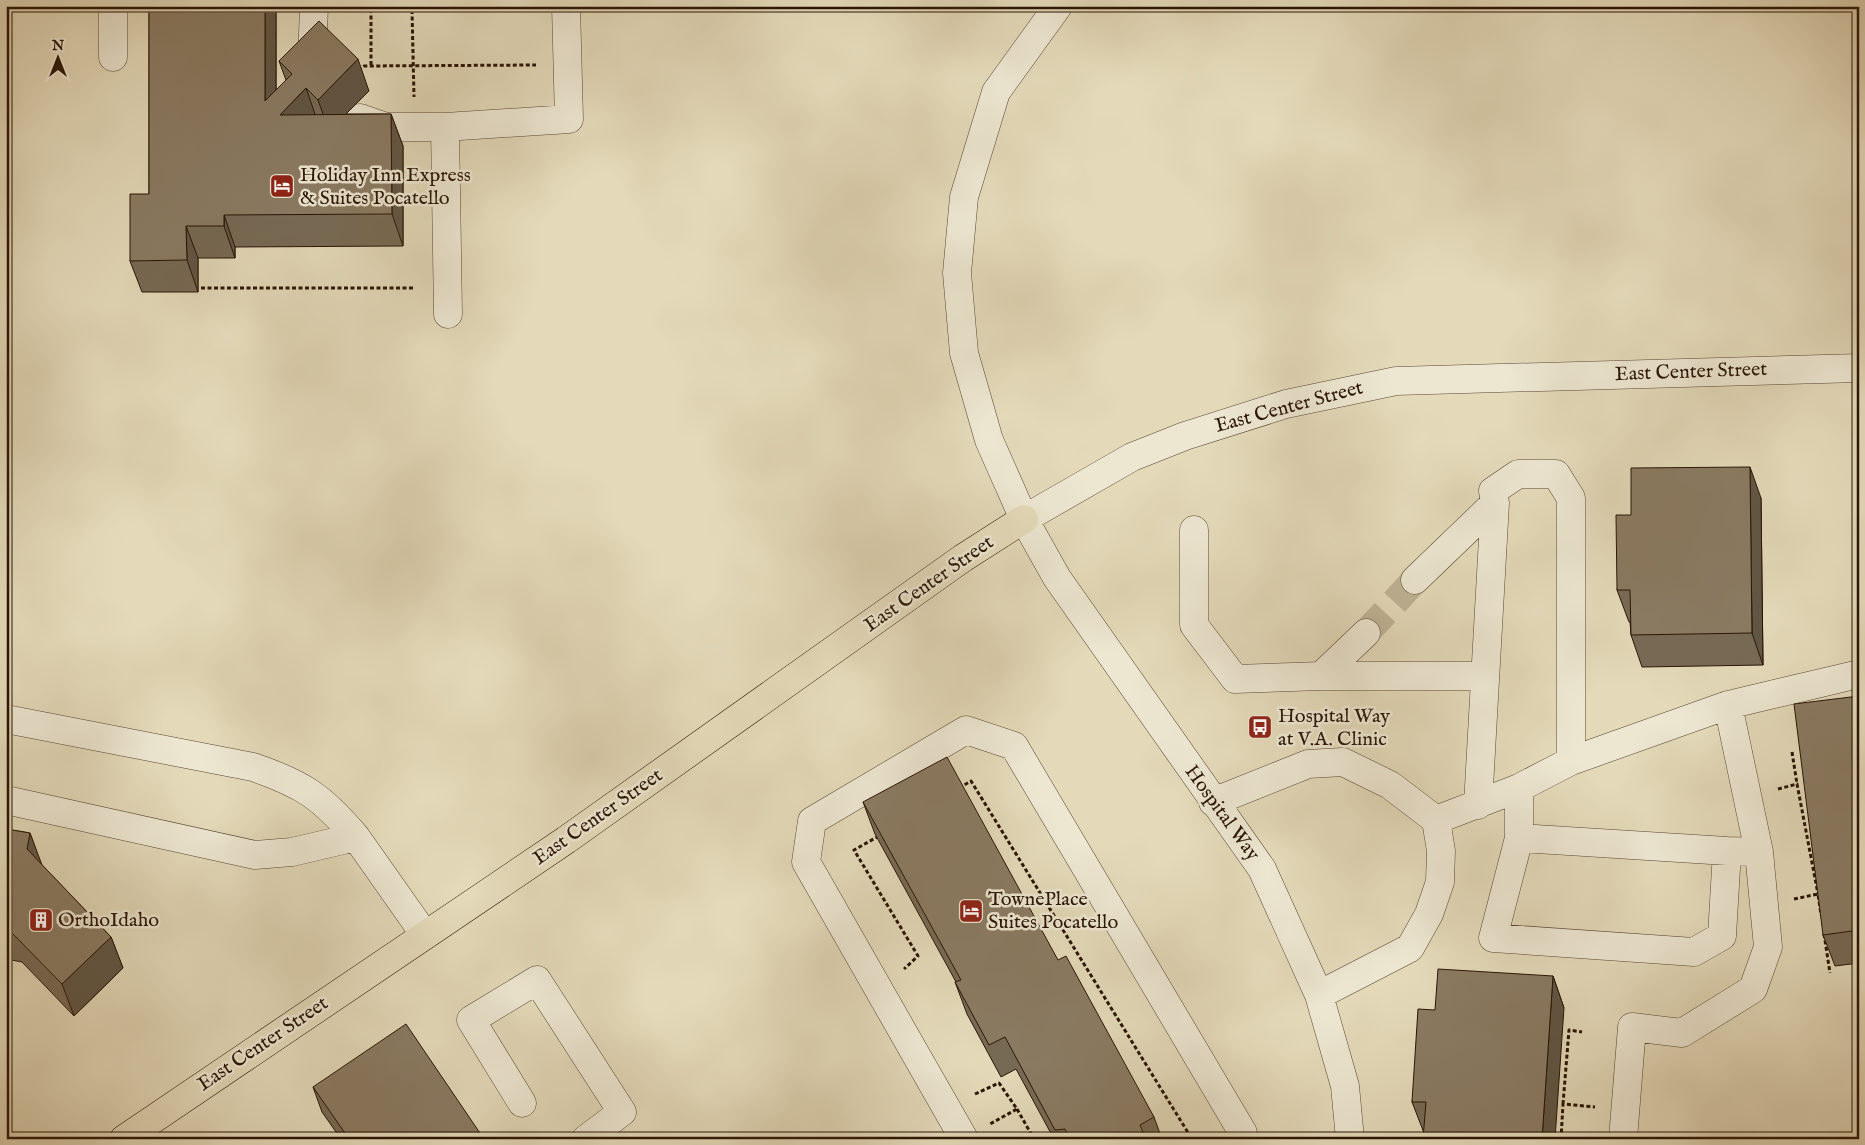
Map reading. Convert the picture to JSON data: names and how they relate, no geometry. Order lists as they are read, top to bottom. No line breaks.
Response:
{"streets":{"main road":["East Center Street"],"street":["Hospital Way"]},"crossings":[["East Center Street","Hospital Way"]],"places":{"hotel":["Holiday Inn Express & Suites Pocatello","TownePlace Suites Pocatello"],"bus stop":["Hospital Way at V.A. Clinic"],"building":["OrthoIdaho"]},"north":"top"}
